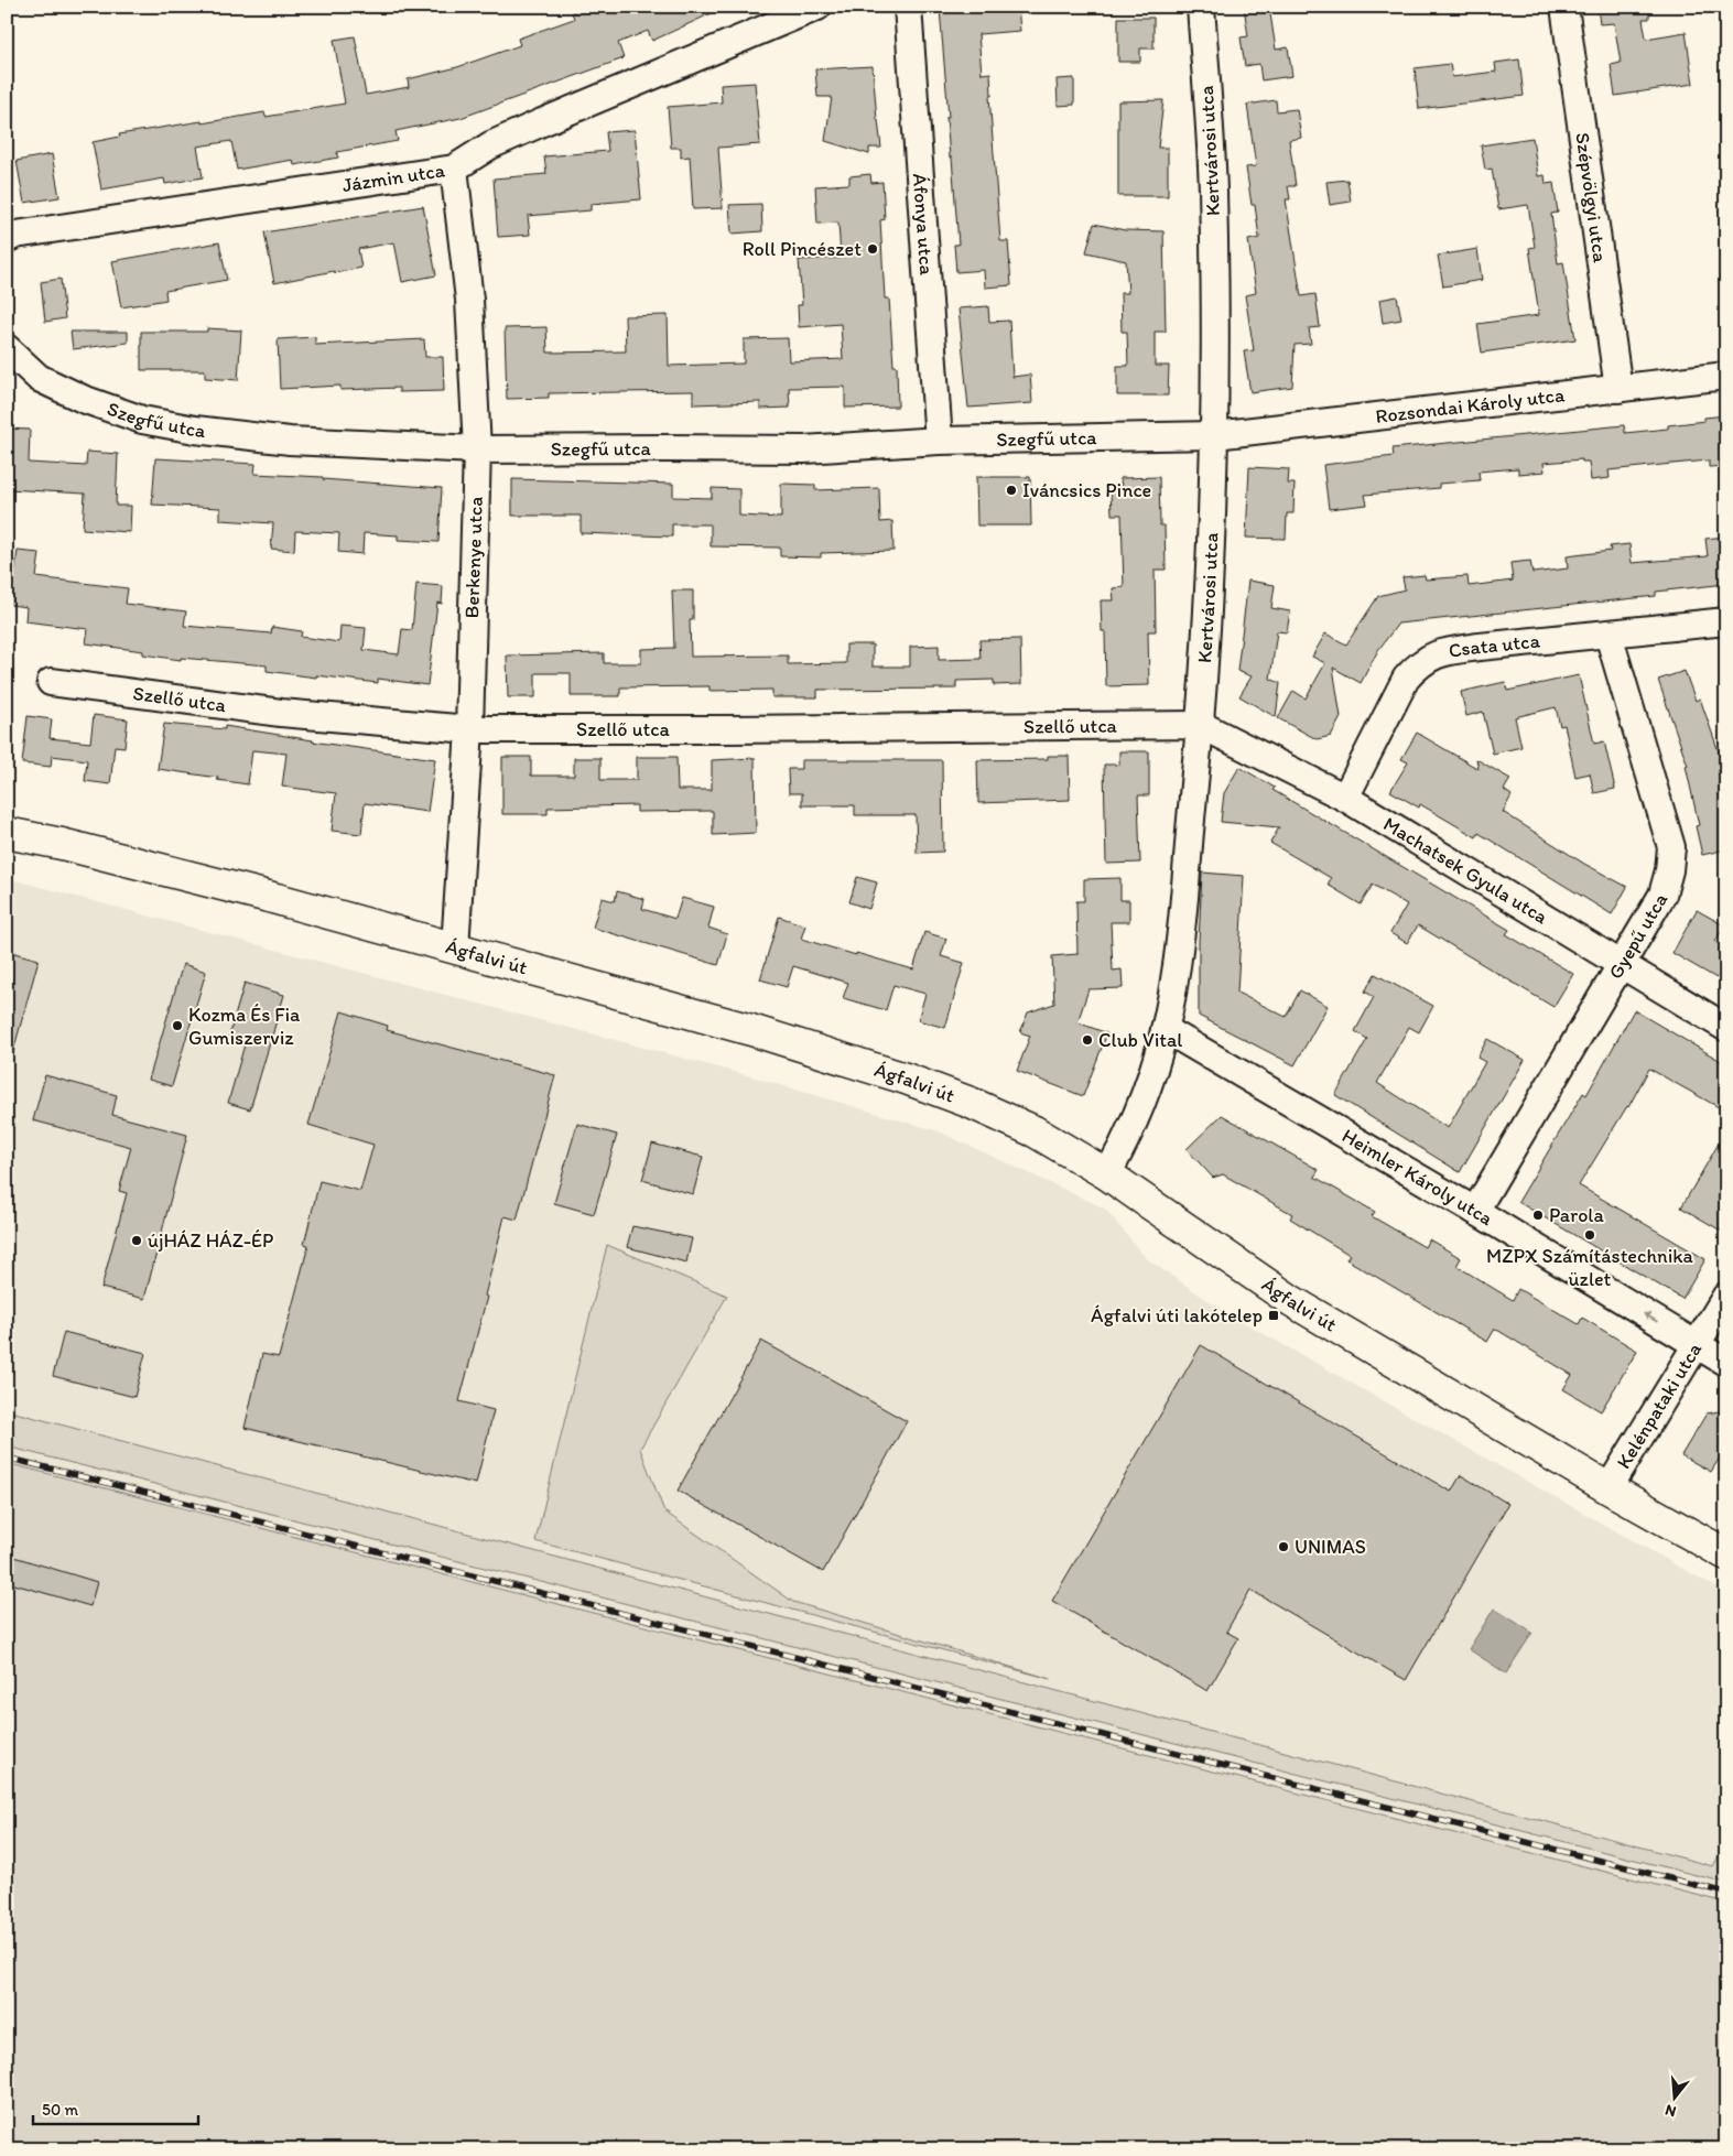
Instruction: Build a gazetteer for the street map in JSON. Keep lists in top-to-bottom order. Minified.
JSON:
{"streets":{"street":["Kertvárosi utca","Jázmin utca","Szépvölgyi utca","Áfonya utca","Rozsondai Károly utca","Szegfű utca","Berkenye utca","Csata utca","Szellő utca","Machatsek Gyula utca","Gyepű utca","Ágfalvi út","Heimler Károly utca","Kelénpataki utca"]},"crossings":[["Kertvárosi utca","Rozsondai Károly utca"],["Kertvárosi utca","Szegfű utca"],["Kertvárosi utca","Szellő utca"],["Kertvárosi utca","Machatsek Gyula utca"],["Kertvárosi utca","Ágfalvi út"],["Kertvárosi utca","Heimler Károly utca"],["Jázmin utca","Berkenye utca"],["Szépvölgyi utca","Rozsondai Károly utca"],["Áfonya utca","Szegfű utca"],["Rozsondai Károly utca","Szegfű utca"],["Szegfű utca","Berkenye utca"],["Berkenye utca","Szellő utca"],["Berkenye utca","Ágfalvi út"],["Csata utca","Machatsek Gyula utca"],["Csata utca","Gyepű utca"],["Szellő utca","Machatsek Gyula utca"],["Machatsek Gyula utca","Gyepű utca"],["Gyepű utca","Heimler Károly utca"],["Ágfalvi út","Kelénpataki utca"],["Heimler Károly utca","Kelénpataki utca"]],"one_way":["Heimler Károly utca"],"places":{"other":["Roll Pincészet","Iváncsics Pince","Kozma És Fia Gumiszerviz","Club Vital","Parola","MZPX Számítástechnika üzlet","újHÁZ HÁZ-ÉP","UNIMAS"],"transit":["Ágfalvi úti lakótelep"]},"scale_bar":"50 m","north":"bottom"}
